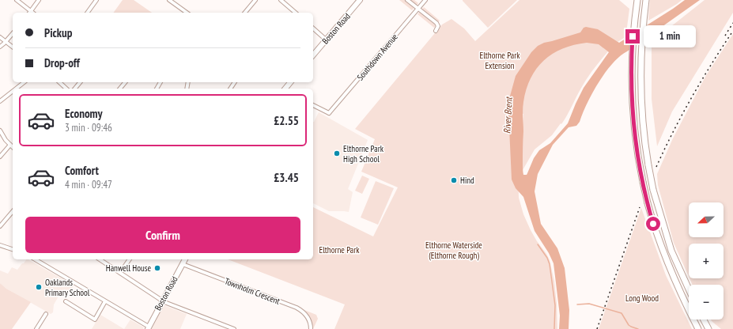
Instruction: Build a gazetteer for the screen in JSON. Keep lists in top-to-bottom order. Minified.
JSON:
{"streets":{"main road":["Boston Road"],"street":["Southdown Avenue","Townholm Crescent"]},"crossings":[["Boston Road","Townholm Crescent"]],"water":["River Brent"],"parks":["Elthorne Park Extension","Elthorne Waterside (Elthorne Rough)","Elthorne Park","Long Wood"],"places":["Elthorne Park High School","Hind","Hanwell House","Oaklands Primary School"],"north":"left","page":{"banner":["Pickup","Drop-off"],"bubble":"1 min","list":[{"name":"Economy","note":"3 min · 09:46","value":"£2.55"},{"name":"Comfort","note":"4 min · 09:47","value":"£3.45"}],"map_buttons":["+","−"],"buttons":"Confirm"}}
